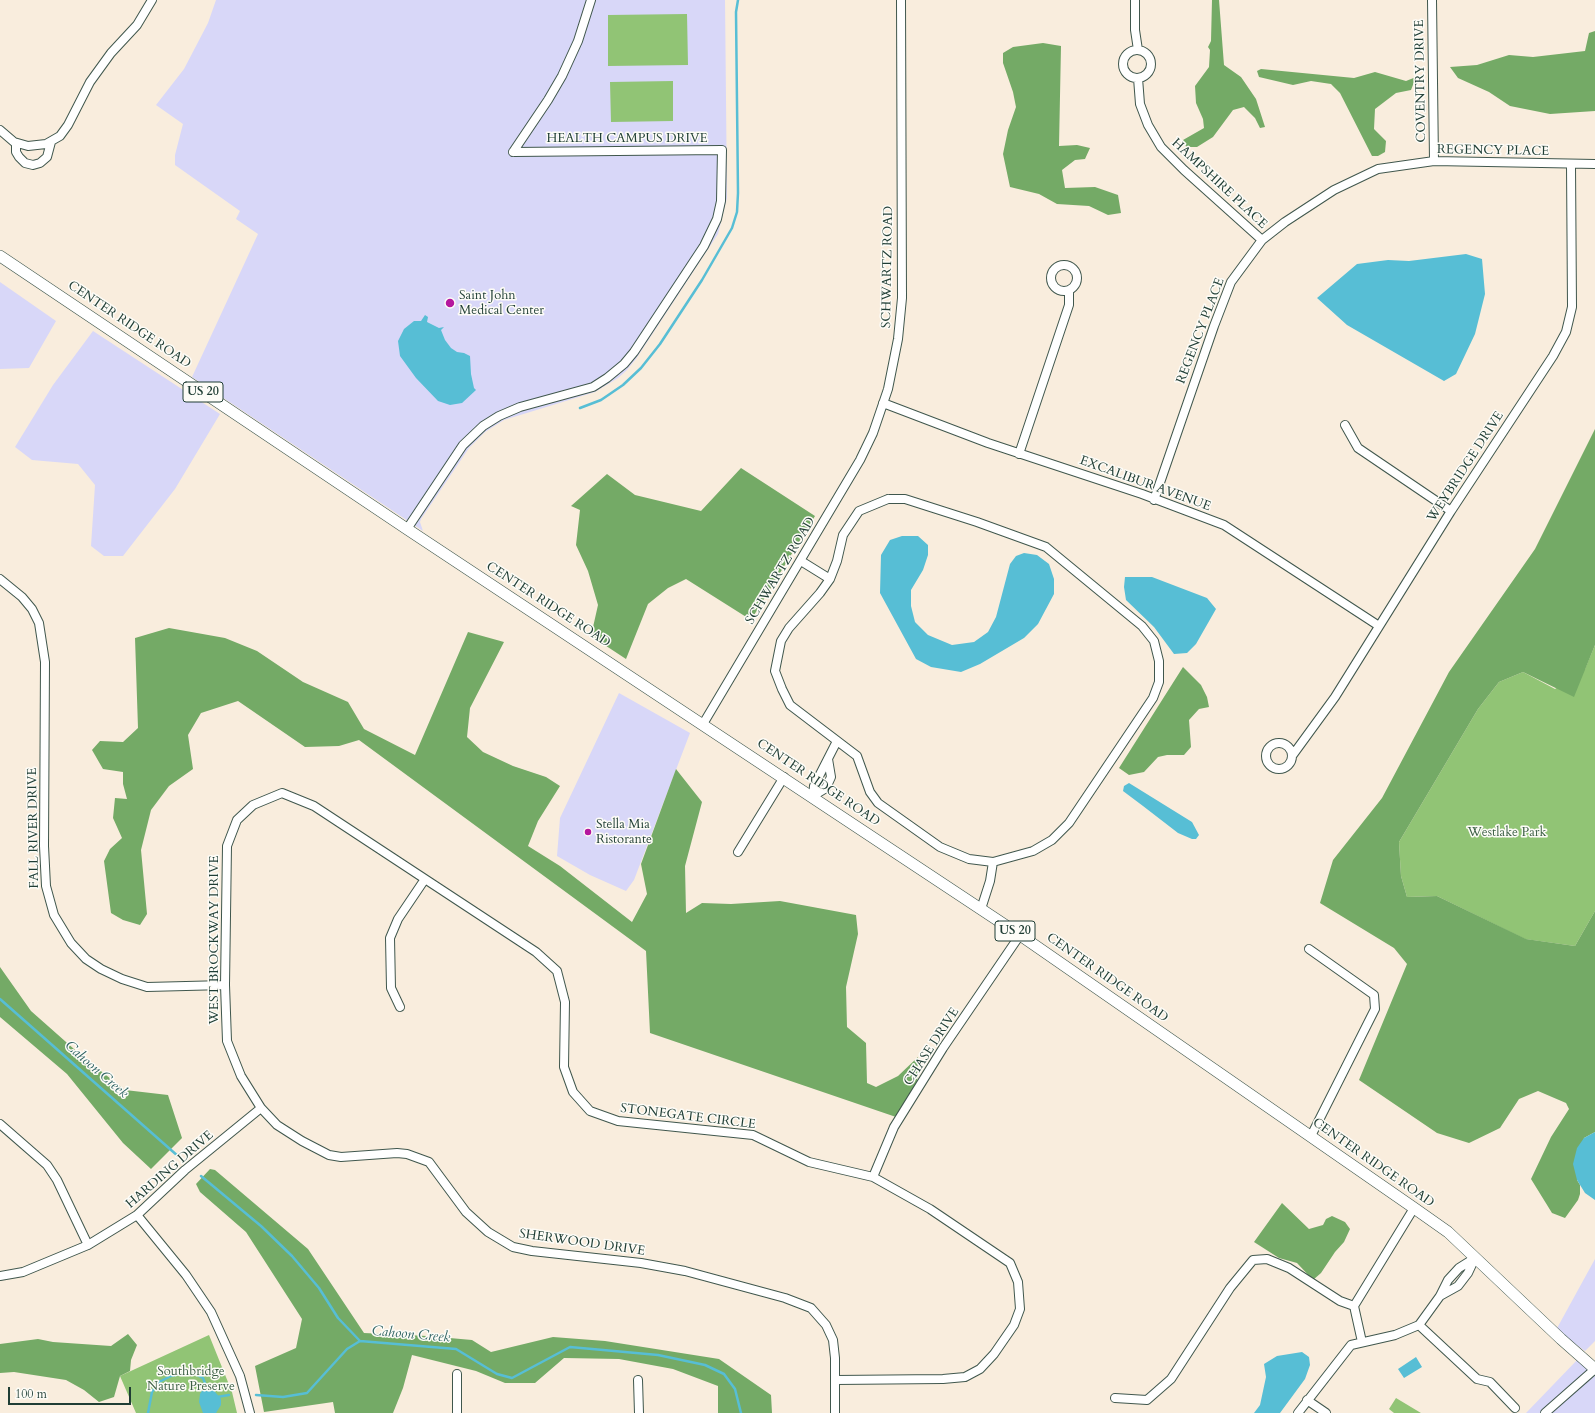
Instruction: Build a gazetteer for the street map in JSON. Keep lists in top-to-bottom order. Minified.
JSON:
{"streets":{"main road":["CENTER RIDGE ROAD","US 20"],"street":["COVENTRY DRIVE","HEALTH CAMPUS DRIVE","REGENCY PLACE","HAMPSHIRE PLACE","SCHWARTZ ROAD","WEYBRIDGE DRIVE","EXCALIBUR AVENUE","FALL RIVER DRIVE","WEST BROCKWAY DRIVE","CHASE DRIVE","STONEGATE CIRCLE","HARDING DRIVE","SHERWOOD DRIVE"]},"crossings":[["COVENTRY DRIVE","REGENCY PLACE"],["HEALTH CAMPUS DRIVE","CENTER RIDGE ROAD"],["REGENCY PLACE","HAMPSHIRE PLACE"],["REGENCY PLACE","WEYBRIDGE DRIVE"],["REGENCY PLACE","EXCALIBUR AVENUE"],["SCHWARTZ ROAD","CENTER RIDGE ROAD"],["SCHWARTZ ROAD","EXCALIBUR AVENUE"],["CENTER RIDGE ROAD","CHASE DRIVE"],["WEYBRIDGE DRIVE","EXCALIBUR AVENUE"],["FALL RIVER DRIVE","WEST BROCKWAY DRIVE"],["WEST BROCKWAY DRIVE","STONEGATE CIRCLE"],["WEST BROCKWAY DRIVE","HARDING DRIVE"],["WEST BROCKWAY DRIVE","SHERWOOD DRIVE"],["CHASE DRIVE","STONEGATE CIRCLE"],["STONEGATE CIRCLE","SHERWOOD DRIVE"]],"water":["Cahoon Creek"],"parks":["Westlake Park","Southbridge Nature Preserve"],"places":["Saint John Medical Center","Stella Mia Ristorante"],"scale_bar":"100 m"}
